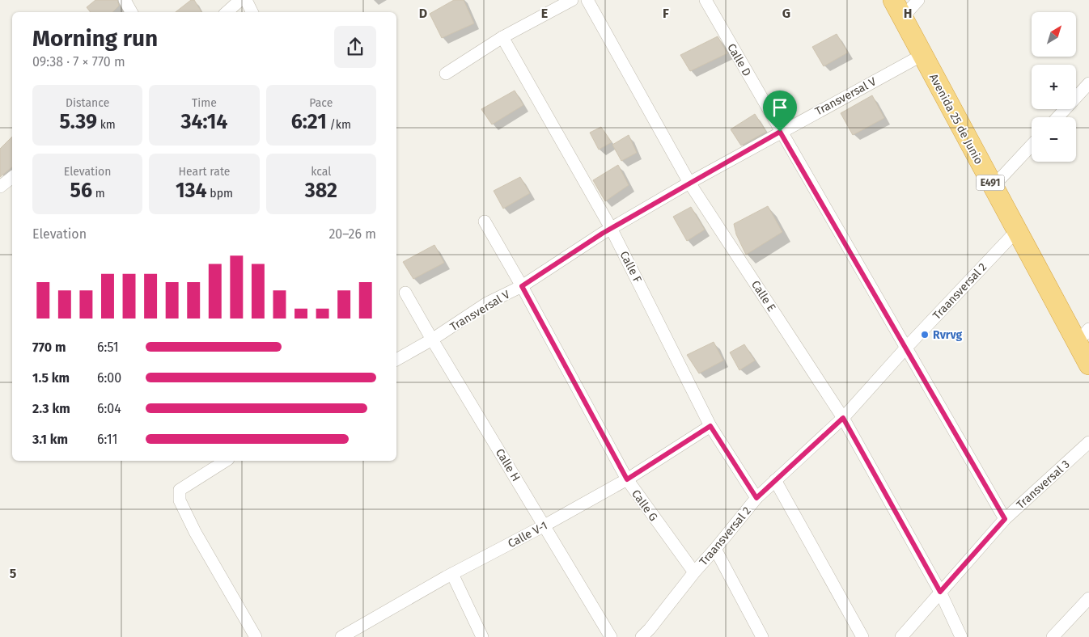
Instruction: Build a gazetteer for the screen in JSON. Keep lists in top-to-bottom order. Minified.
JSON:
{"streets":{"highway":["Avenida 25 de Junio","E491"],"street":["Calle D","Transversal V","Calle F","Traansversal 2","Calle E","Calle H","Transversal 3","Calle G","Calle V-1"]},"crossings":[["Calle D","Transversal V"],["Calle D","Traansversal 2"],["Calle D","Transversal 3"],["Transversal V","Avenida 25 de Junio"],["Transversal V","Calle F"],["Transversal V","Calle E"],["Transversal V","Calle H"],["Transversal V","Calle G"],["Avenida 25 de Junio","Traansversal 2"],["Calle F","Traansversal 2"],["Calle F","Calle V-1"],["Traansversal 2","Calle E"],["Traansversal 2","Calle G"],["Calle E","Transversal 3"],["Calle H","Calle V-1"],["Calle G","Calle V-1"]],"places":["Rvrvg"],"north":"top right","page":{"map_buttons":["+","−"],"heading":["Morning run","09:38 · 7 × 770 m"],"stats":[["Distance","5.39 km"],["Time","34:14"],["Pace","6:21 /km"],["Elevation","56 m"],["Heart rate","134 bpm"],["kcal","382"]],"chart":["Elevation","20–26 m"],"list":[{"name":"770 m","note":"6:51"},{"name":"1.5 km","note":"6:00"},{"name":"2.3 km","note":"6:04"},{"name":"3.1 km","note":"6:11"}]},"grid":{"columns":["D","E","F","G","H"],"rows":["5"]}}
